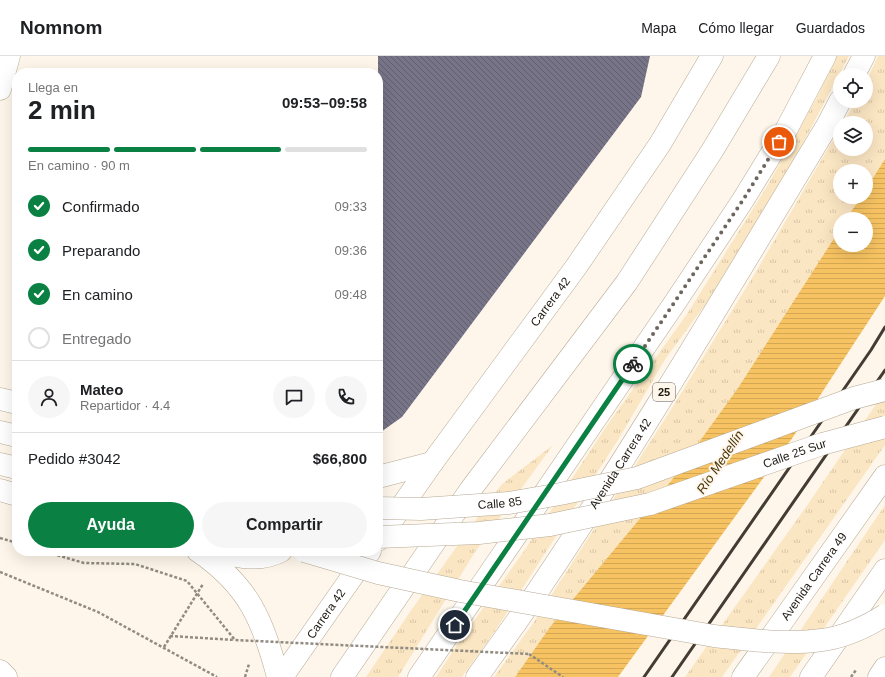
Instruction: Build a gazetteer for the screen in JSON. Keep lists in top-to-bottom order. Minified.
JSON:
{"streets":{"main road":["Carrera 42","25","Calle 25 Sur","Avenida Carrera 42","Calle 85","Avenida Carrera 49"]},"water":["Río Medellín"],"page":{"header":"Nomnom","nav":["Mapa","Cómo llegar","Guardados"],"map_buttons":["+","−"],"heading":["2 min","Llega en","09:53–09:58"],"panel":["Mateo","Repartidor · 4.4","Pedido #3042","$66,800"],"bar":"En camino · 90 m","list":[["Confirmado","09:33"],["Preparando","09:36"],["En camino","09:48"],"Entregado"],"buttons":["Ayuda","Compartir"]}}
